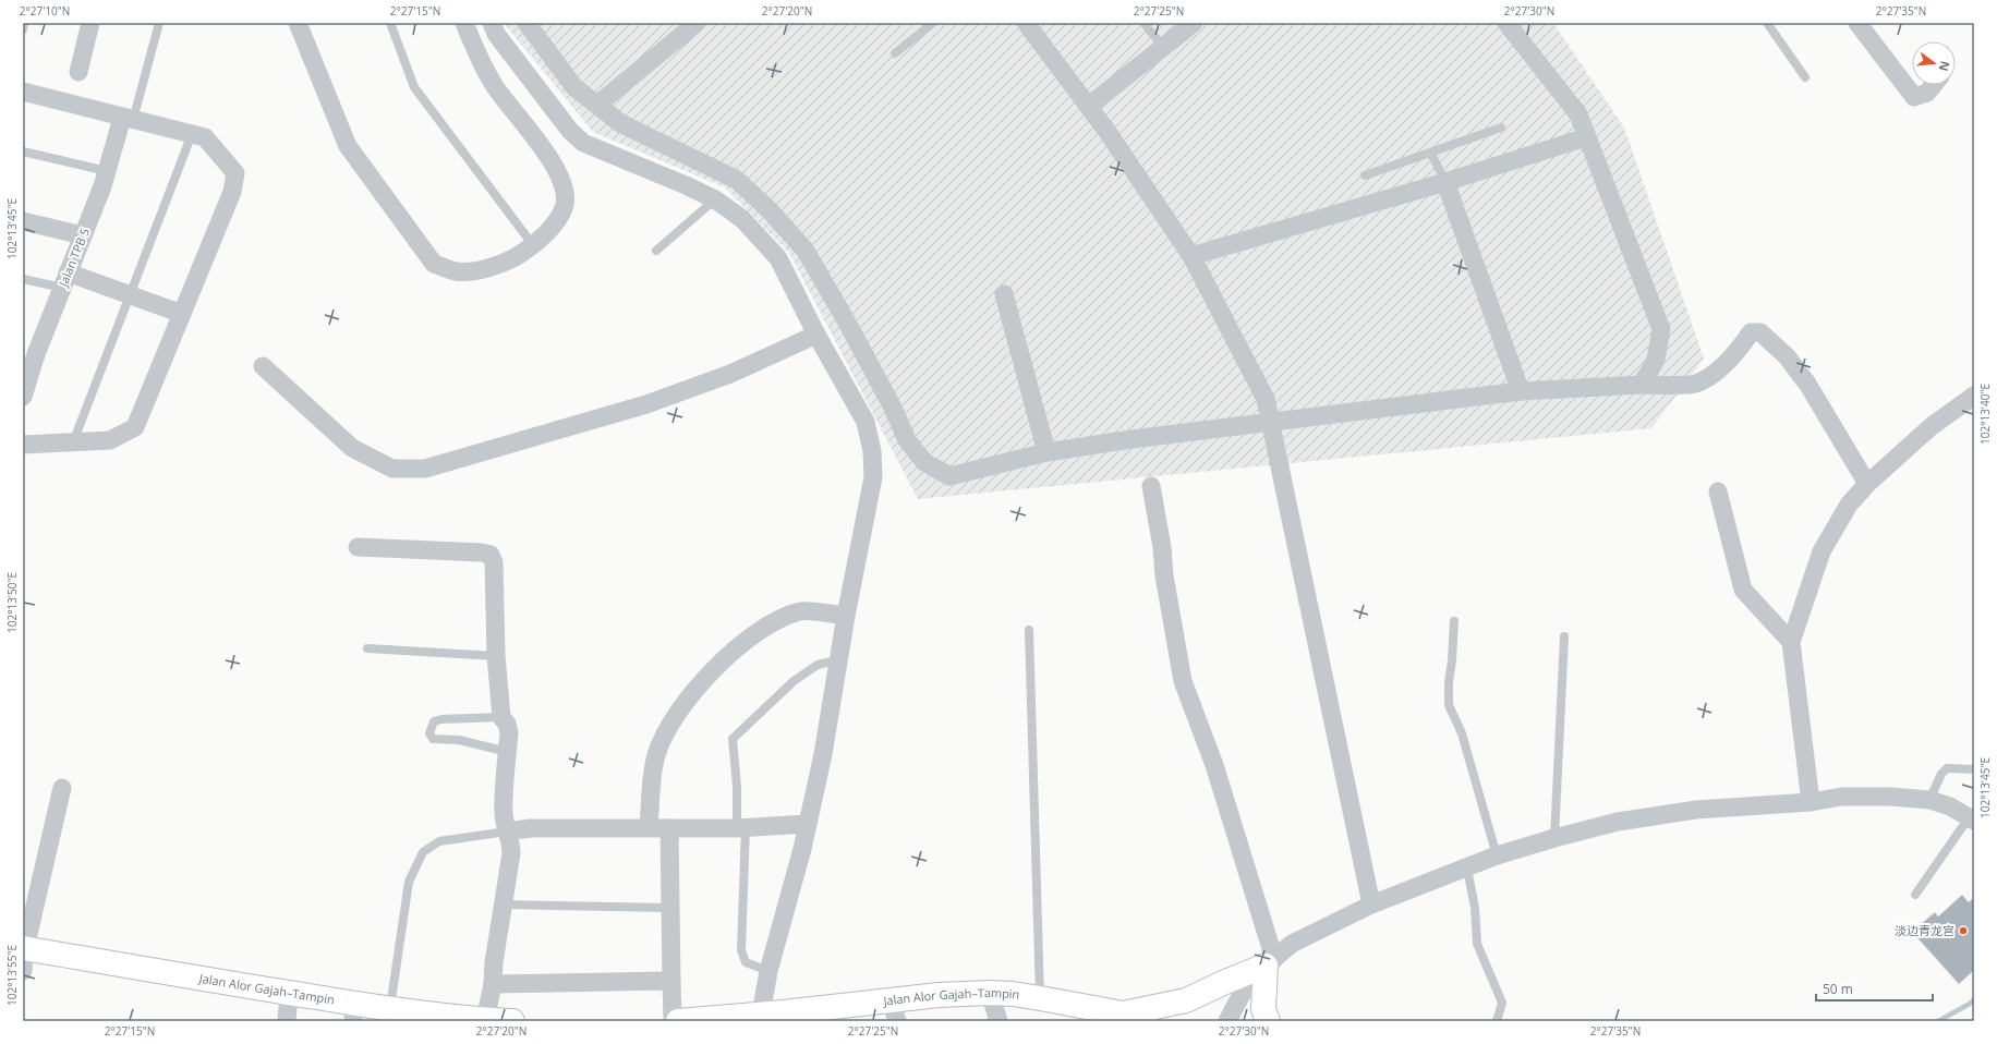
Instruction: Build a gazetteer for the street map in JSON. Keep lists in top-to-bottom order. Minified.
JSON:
{"streets":{"main road":["Jalan Alor Gajah–Tampin"],"street":["Jalan TPB 5"]},"places":["淡边青龙宫"],"scale_bar":"50 m","north":"right","coordinates":["2°27'10\"N","2°27'15\"N","2°27'20\"N","2°27'25\"N","2°27'30\"N","2°27'35\"N","102°13'45\"E","102°13'40\"E","102°13'50\"E","102°13'55\"E"]}
